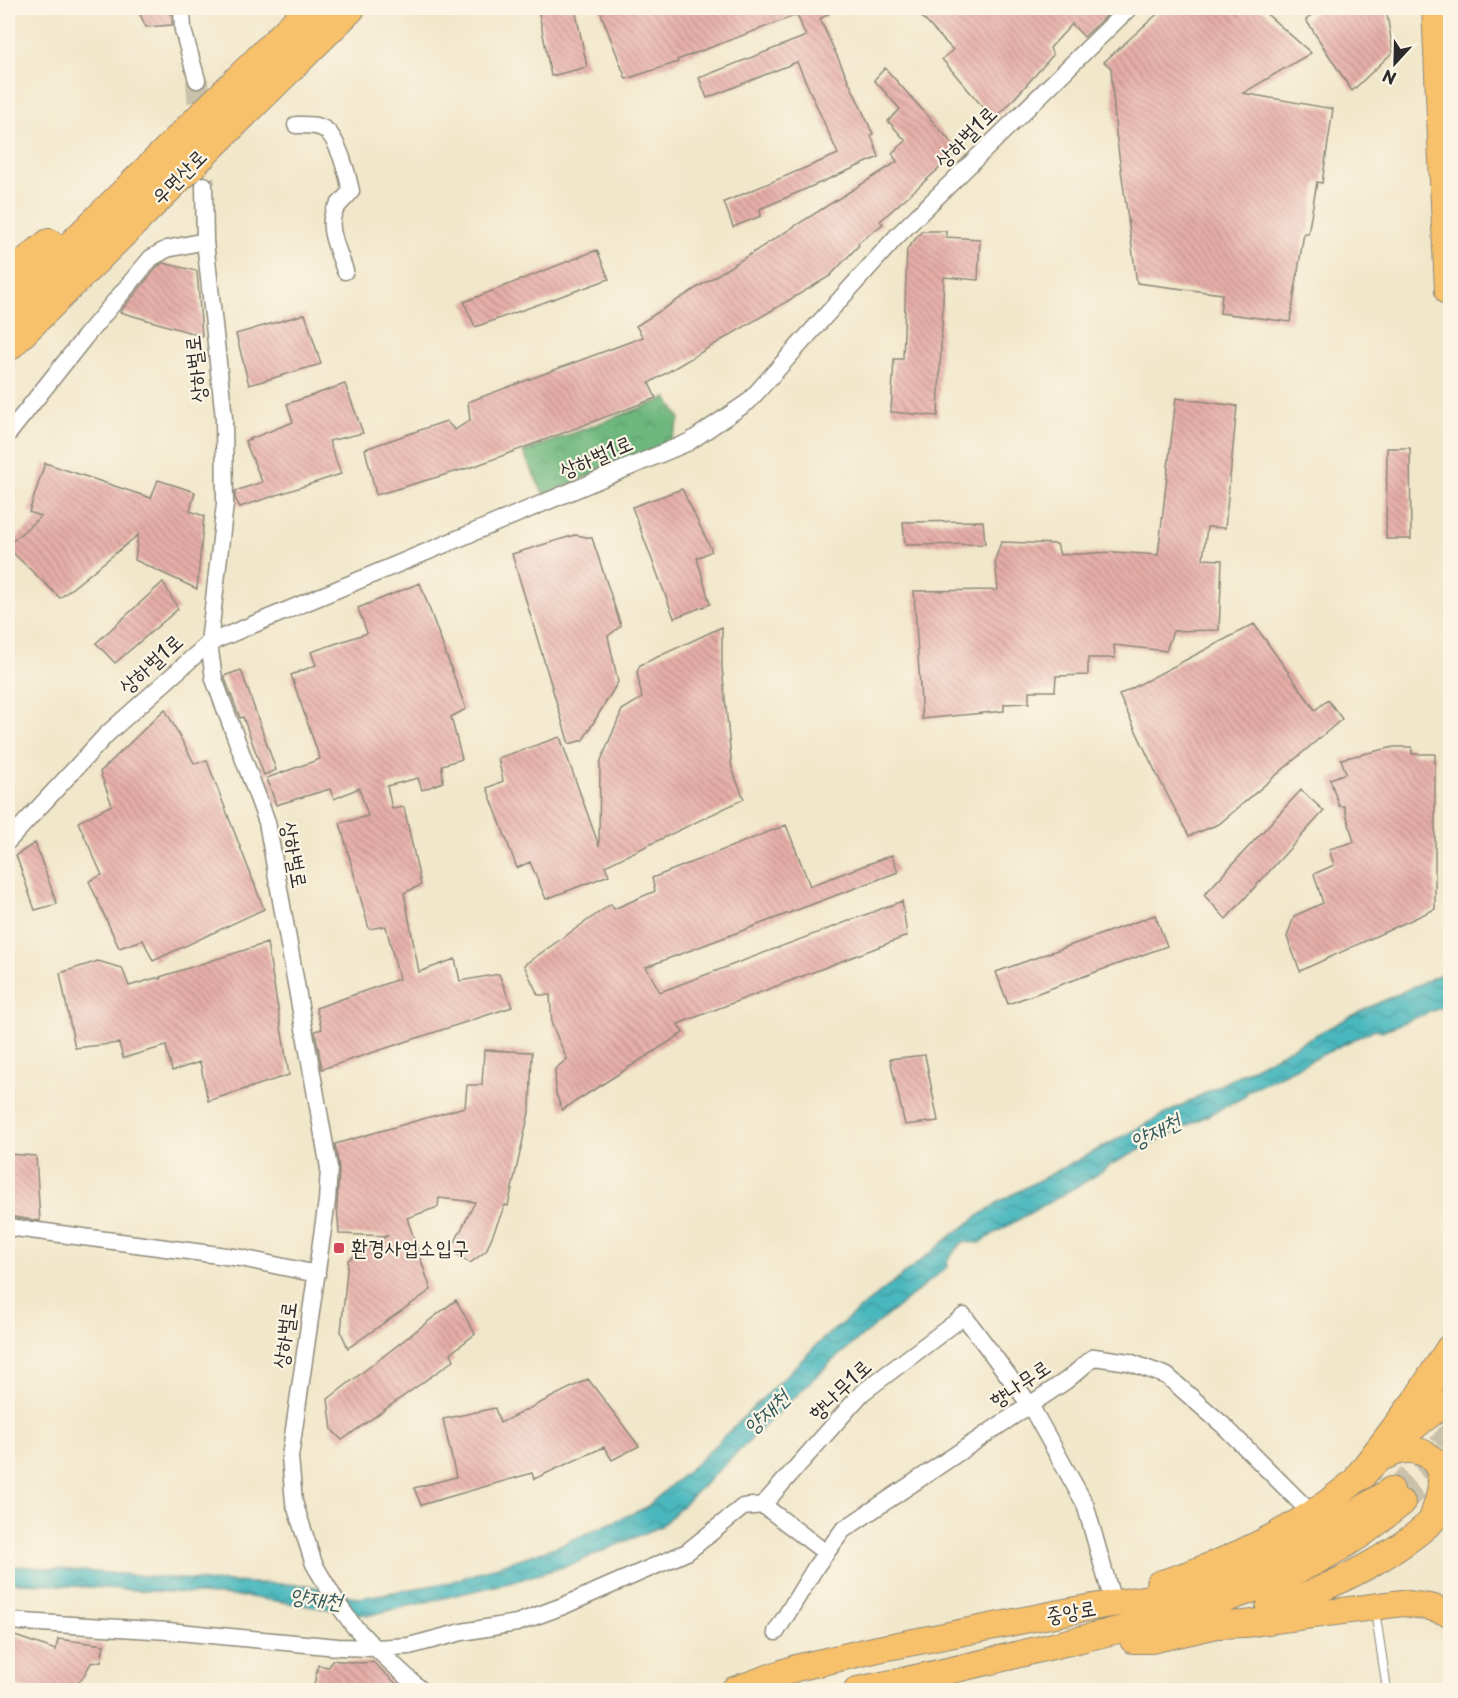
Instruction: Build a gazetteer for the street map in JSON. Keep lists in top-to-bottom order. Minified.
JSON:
{"streets":{"highway":["우면산로"],"main road":["중앙로"],"street":["상하벌1로","상하벌로","향나무로","향나무1로"]},"crossings":[["상하벌1로","상하벌로"],["향나무로","향나무1로"]],"water":["양재천"],"places":{"transit":["환경사업소입구"]},"north":"bottom"}
